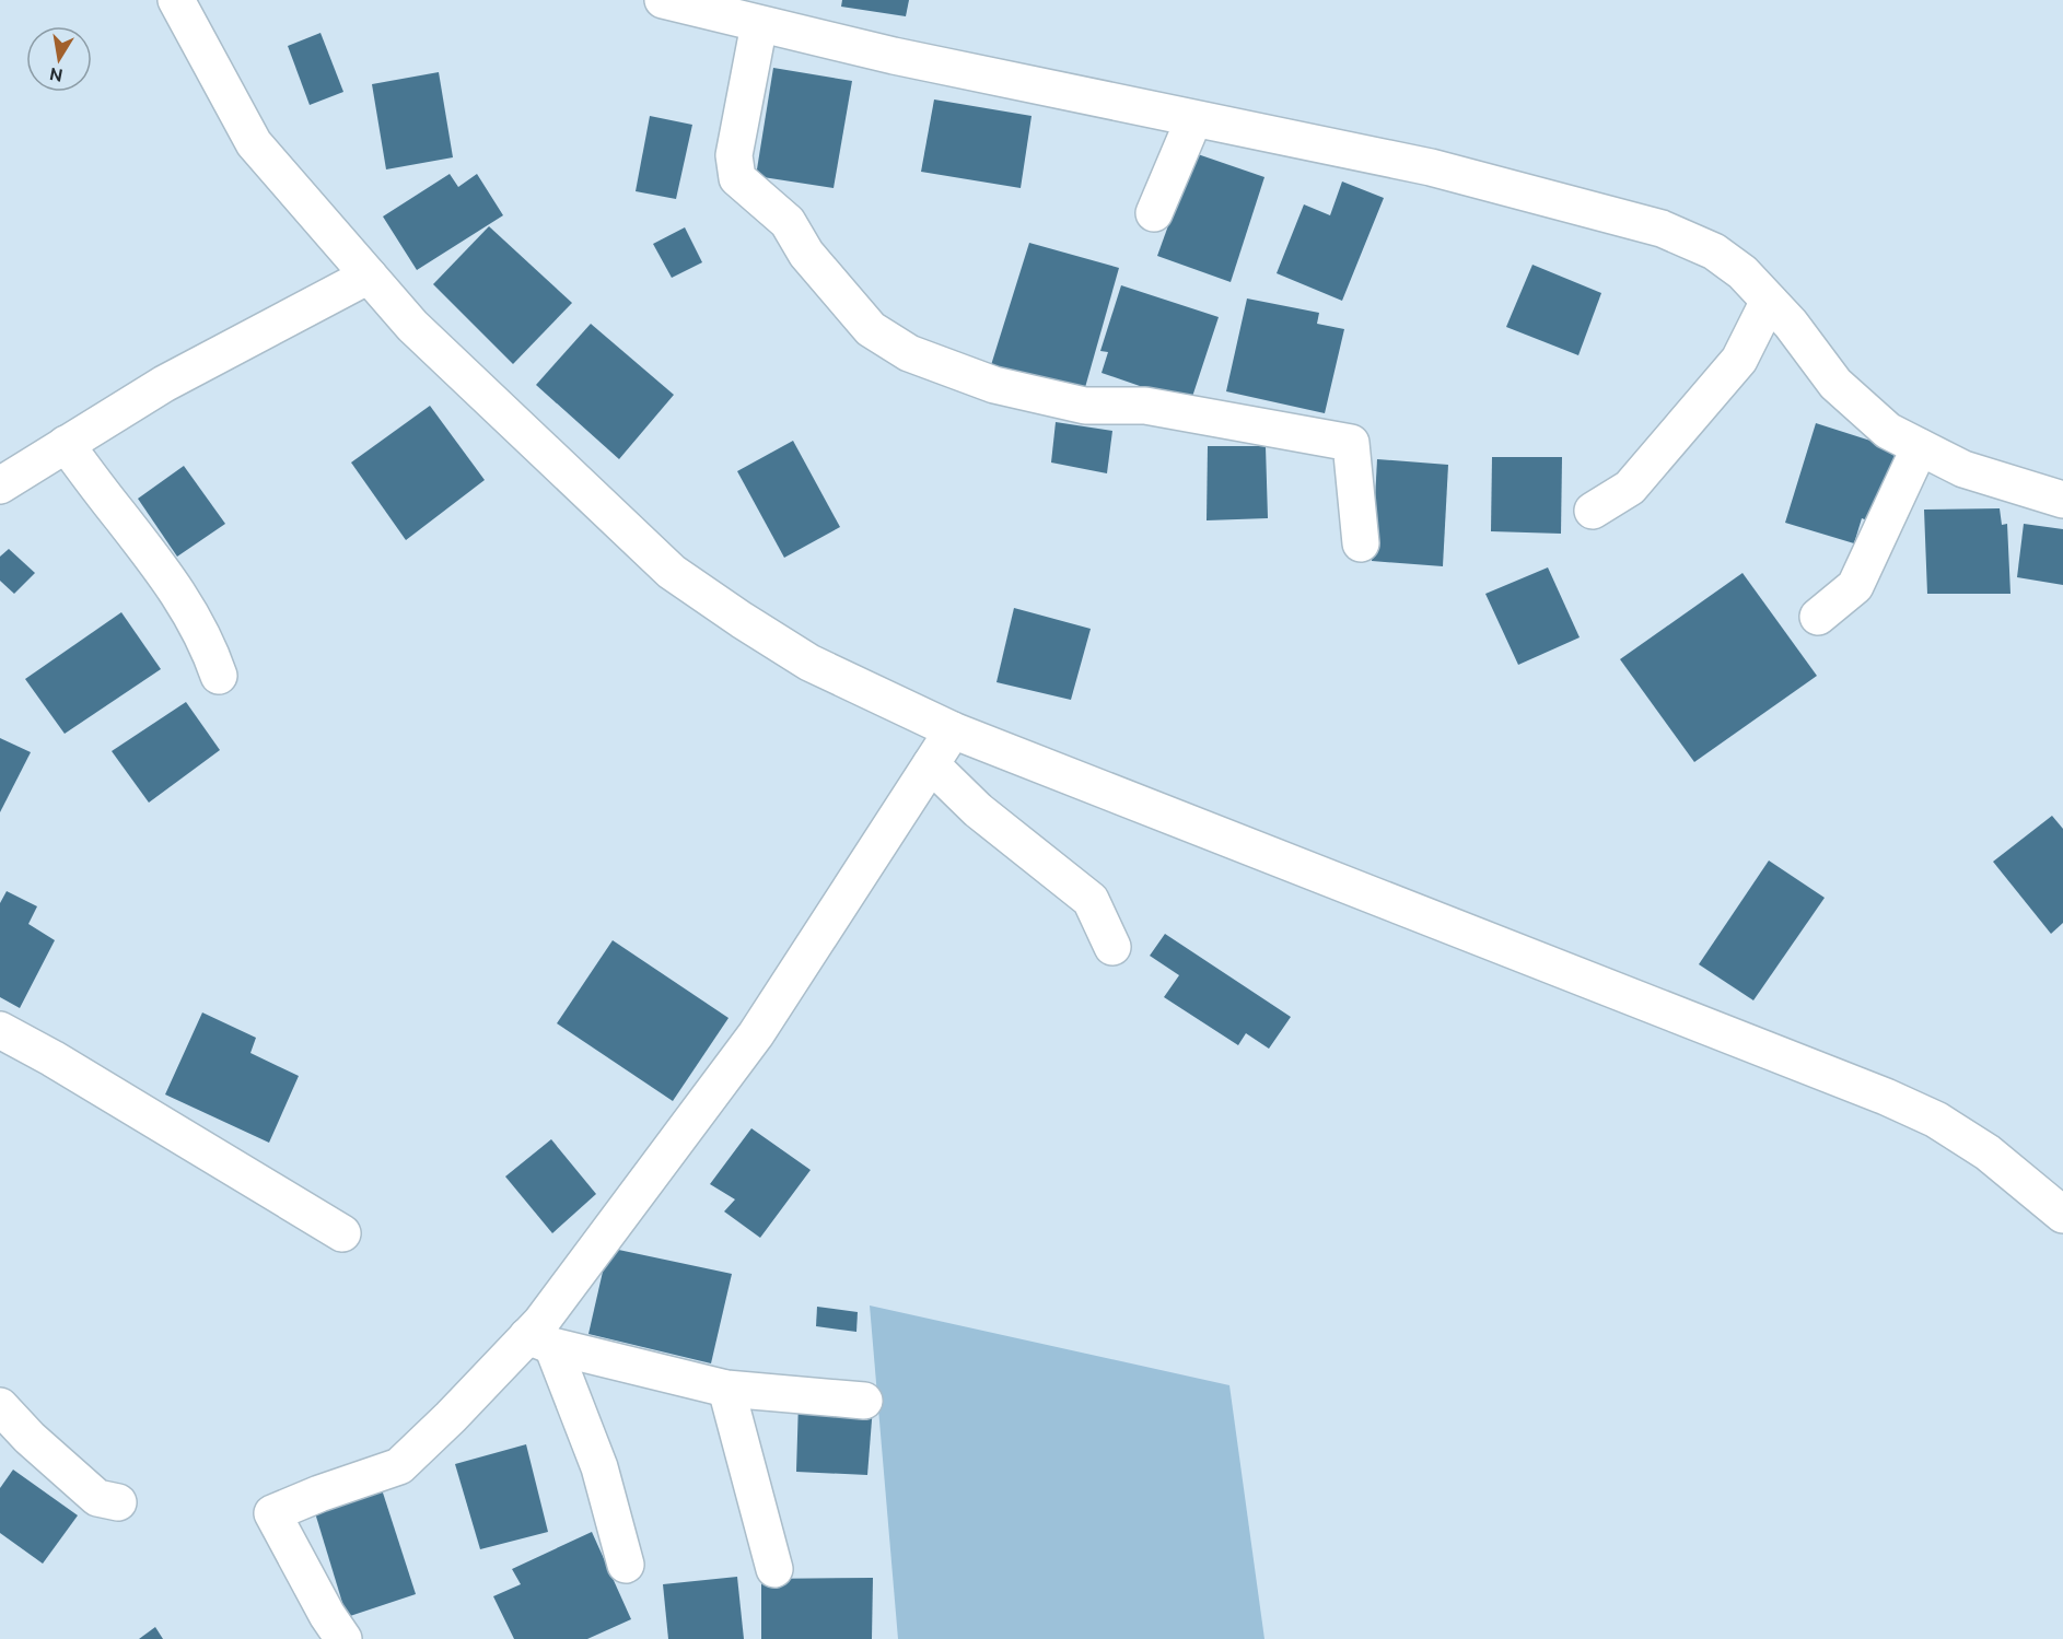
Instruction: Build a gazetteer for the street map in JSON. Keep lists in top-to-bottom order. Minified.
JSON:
{"north":"bottom"}
